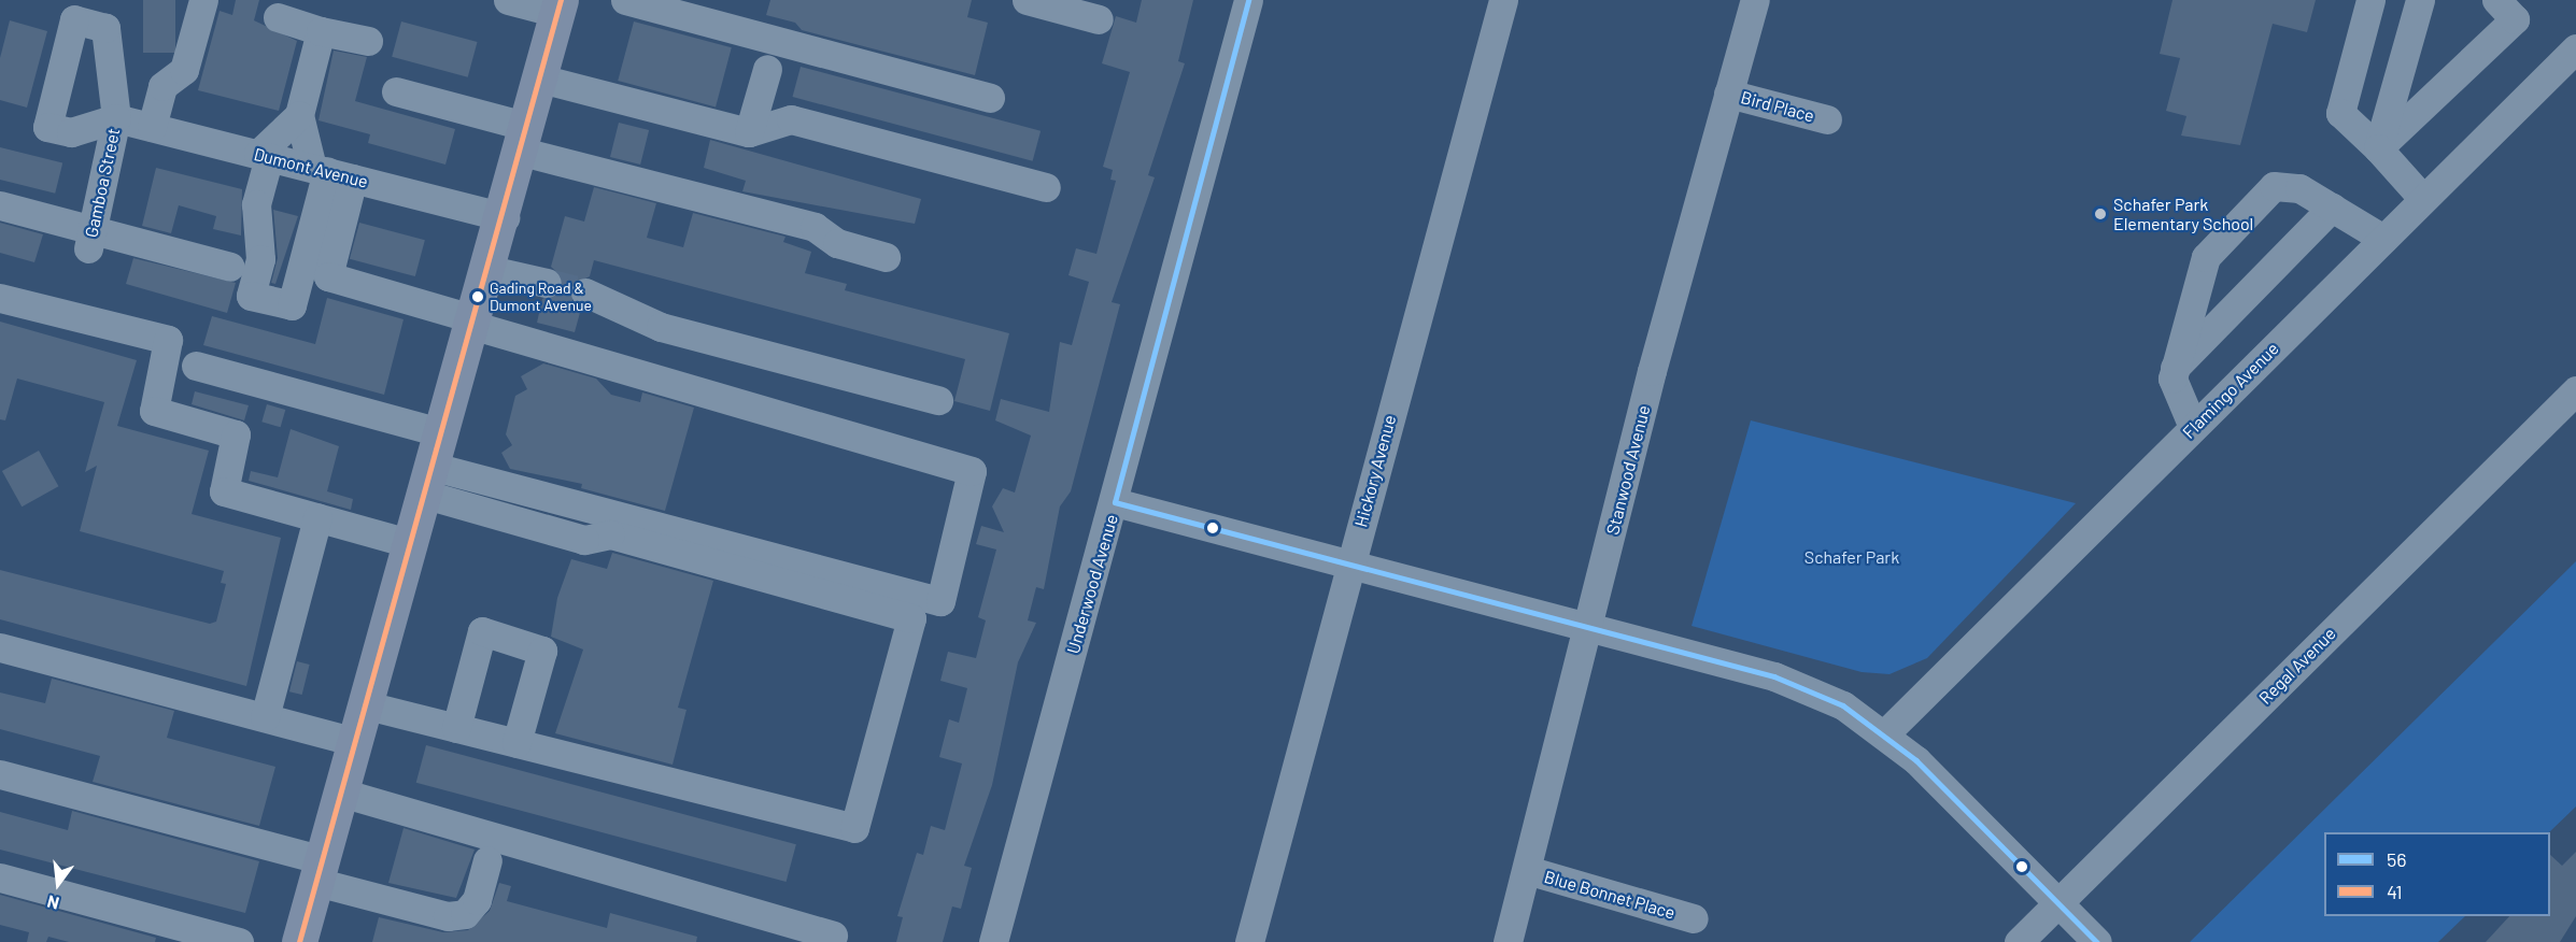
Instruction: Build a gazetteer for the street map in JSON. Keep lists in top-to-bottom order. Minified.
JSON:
{"streets":{"street":["Bird Place","Dumont Avenue","Gamboa Street","Flamingo Avenue","Stanwood Avenue","Hickory Avenue","Underwood Avenue","Regal Avenue","Blue Bonnet Place"]},"crossings":[["Bird Place","Stanwood Avenue"],["Dumont Avenue","Gamboa Street"],["Stanwood Avenue","Blue Bonnet Place"]],"parks":["Schafer Park"],"places":["Schafer Park Elementary School","Gading Road & Dumont Avenue"],"lines":["transit line 56","transit line 41"],"legend":["56","41"],"north":"bottom"}
